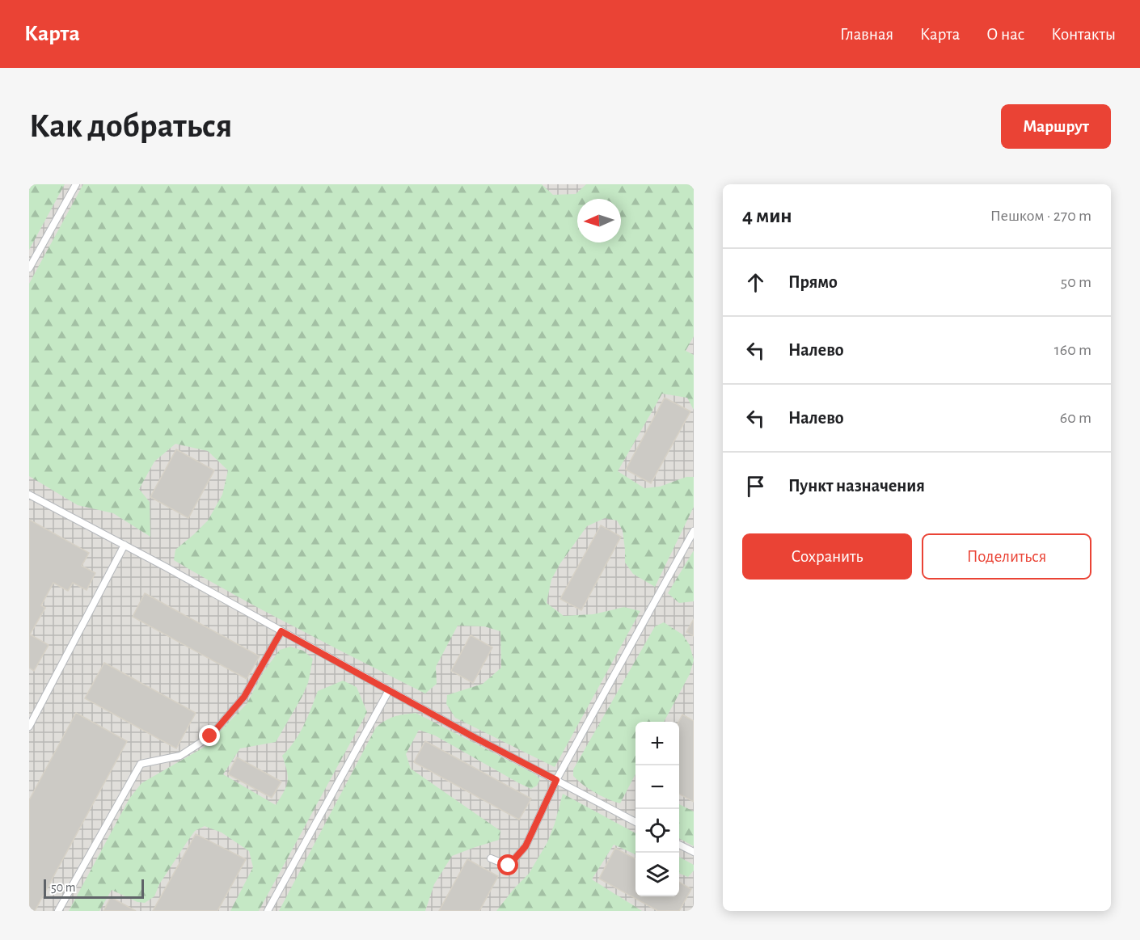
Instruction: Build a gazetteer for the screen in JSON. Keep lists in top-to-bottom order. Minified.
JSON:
{"scale_bar":"50 m","north":"left","page":{"header":"Карта","nav":["Главная","Карта","О нас","Контакты"],"buttons":["Маршрут",["Сохранить","Поделиться"]],"title":"Как добраться","heading":["4 мин","Пешком · 270 m"],"list":[["Прямо","50 m"],["Налево","160 m"],["Налево","60 m"],"Пункт назначения"],"map_buttons":["+","−"],"scale":"50 m"}}
